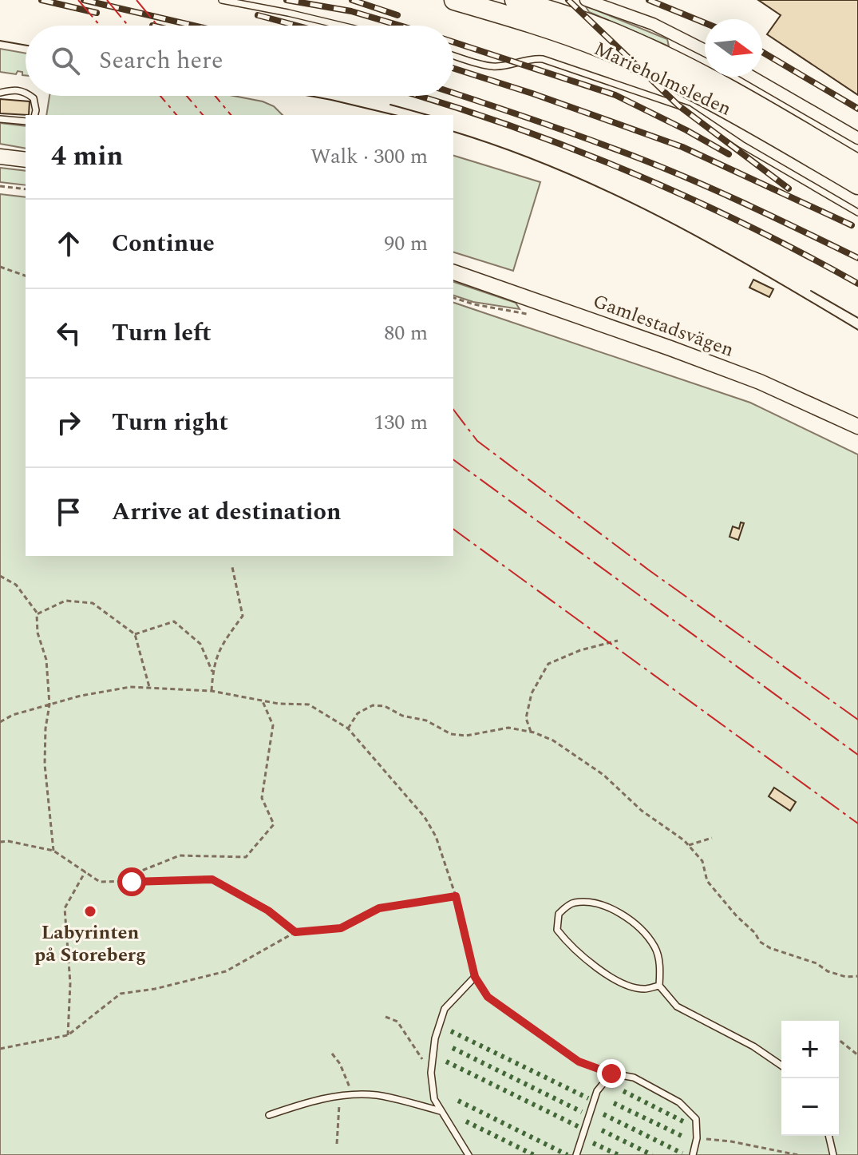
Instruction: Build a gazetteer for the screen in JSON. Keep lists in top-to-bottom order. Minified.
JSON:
{"streets":{"highway":["Marieholmsleden"],"street":["Gamlestadsvägen"]},"places":["Labyrinten på Storeberg"],"north":"right","page":{"search":"Search here","heading":["4 min","Walk · 300 m"],"list":[["Continue","90 m"],["Turn left","80 m"],["Turn right","130 m"],"Arrive at destination"],"map_buttons":["+","−"]}}
